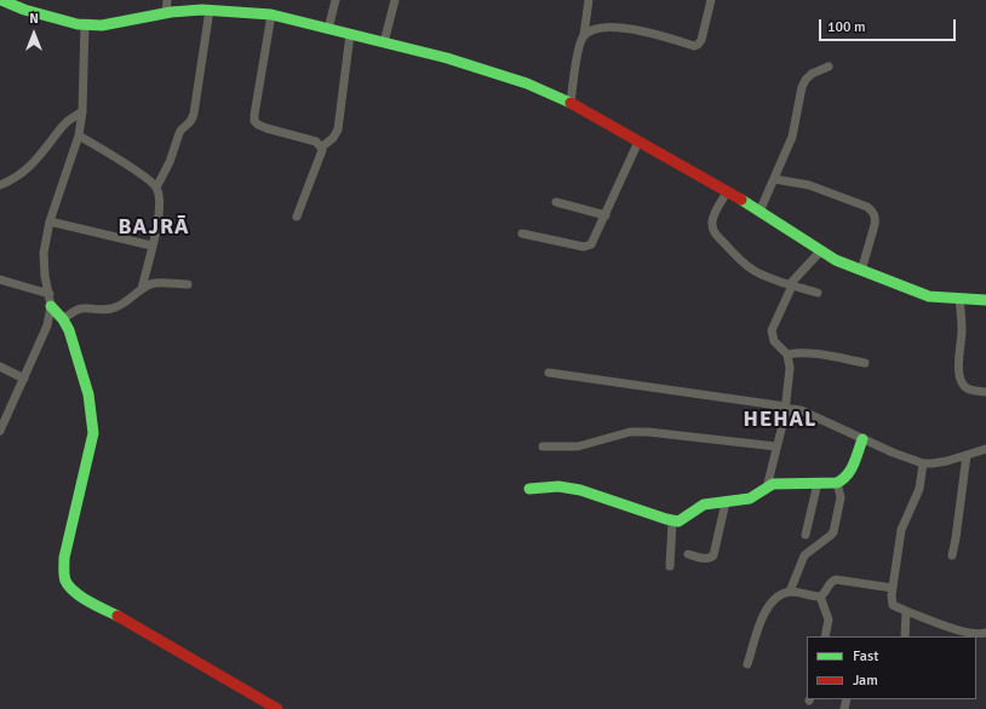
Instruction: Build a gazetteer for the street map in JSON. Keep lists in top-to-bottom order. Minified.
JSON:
{"districts":["BAJRĀ","HEHAL"],"legend":["Fast","Jam"],"scale_bar":"100 m","north":"top"}
